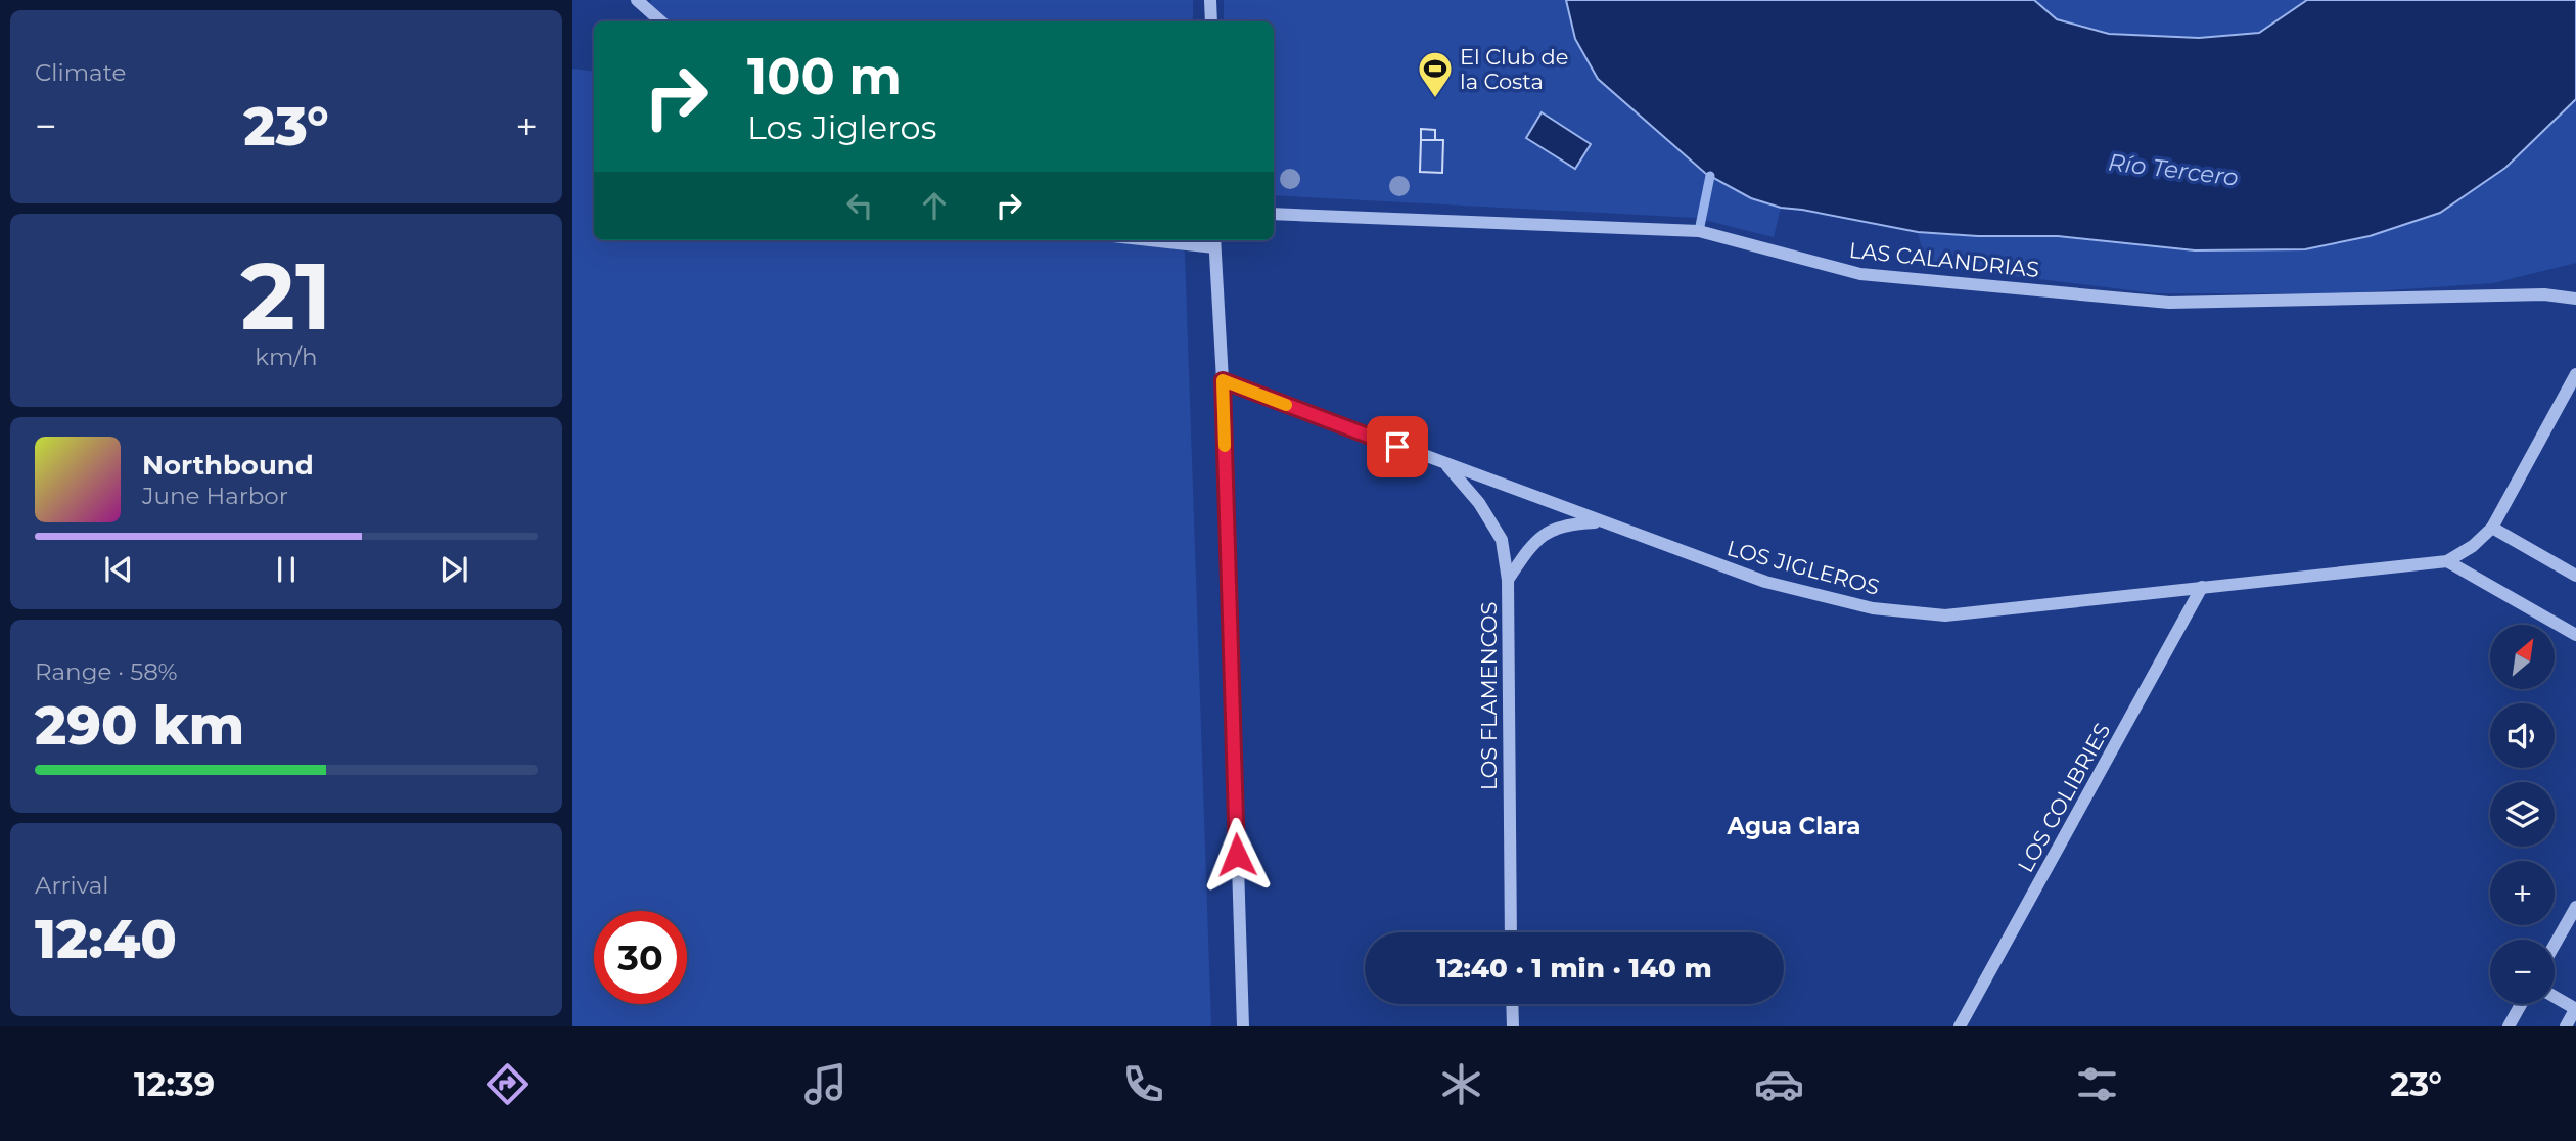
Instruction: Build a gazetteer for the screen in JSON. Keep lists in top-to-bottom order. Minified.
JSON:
{"streets":{"street":["LAS CALANDRIAS","LOS JIGLEROS","LOS FLAMENCOS","LOS COLIBRIES"]},"crossings":[["LOS JIGLEROS","LOS FLAMENCOS"],["LOS JIGLEROS","LOS COLIBRIES"]],"districts":["Agua Clara"],"water":["Río Tercero"],"places":{"sports":["El Club de la Costa"]},"north":"top right","page":{"tile":["Climate",["21","km/h"],["Range · 58%","290 km"],["Arrival","12:40"]],"turn":["100 m","Los Jigleros"],"heat":["−","23°","+"],"song":["Northbound","June Harbor"],"map_buttons":["+","−"],"limit":"30","trip":"12:40 · 1 min · 140 m","tabs":["12:39","23°"]}}
